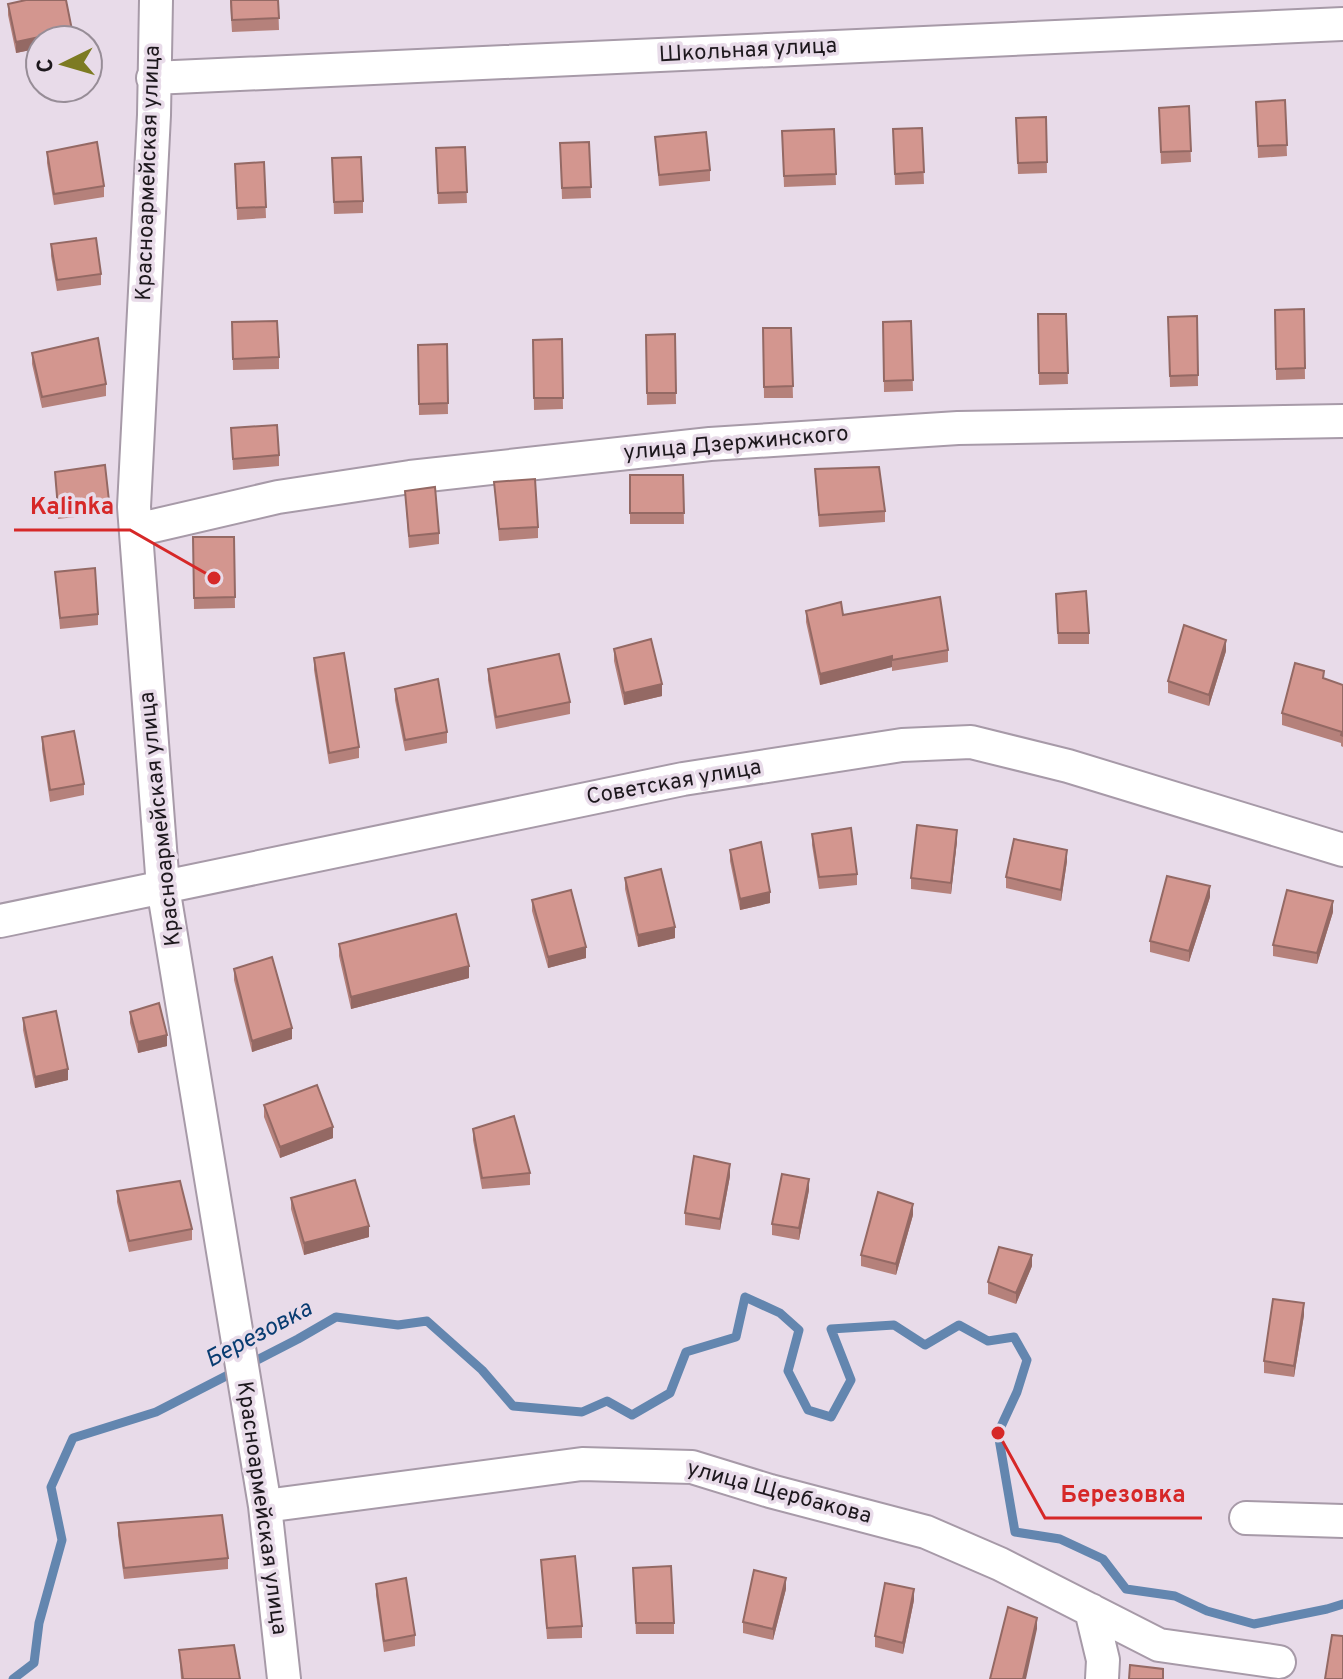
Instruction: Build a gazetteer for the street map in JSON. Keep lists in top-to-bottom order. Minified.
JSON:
{"streets":{"street":["Школьная улица","Красноармейская улица","улица Дзержинского","Советская улица","улица Щербакова"]},"crossings":[["Школьная улица","Красноармейская улица"],["Красноармейская улица","улица Дзержинского"],["Красноармейская улица","Советская улица"],["Красноармейская улица","улица Щербакова"]],"water":["Березовка"],"places":["Kalinka","Березовка"],"north":"left"}
